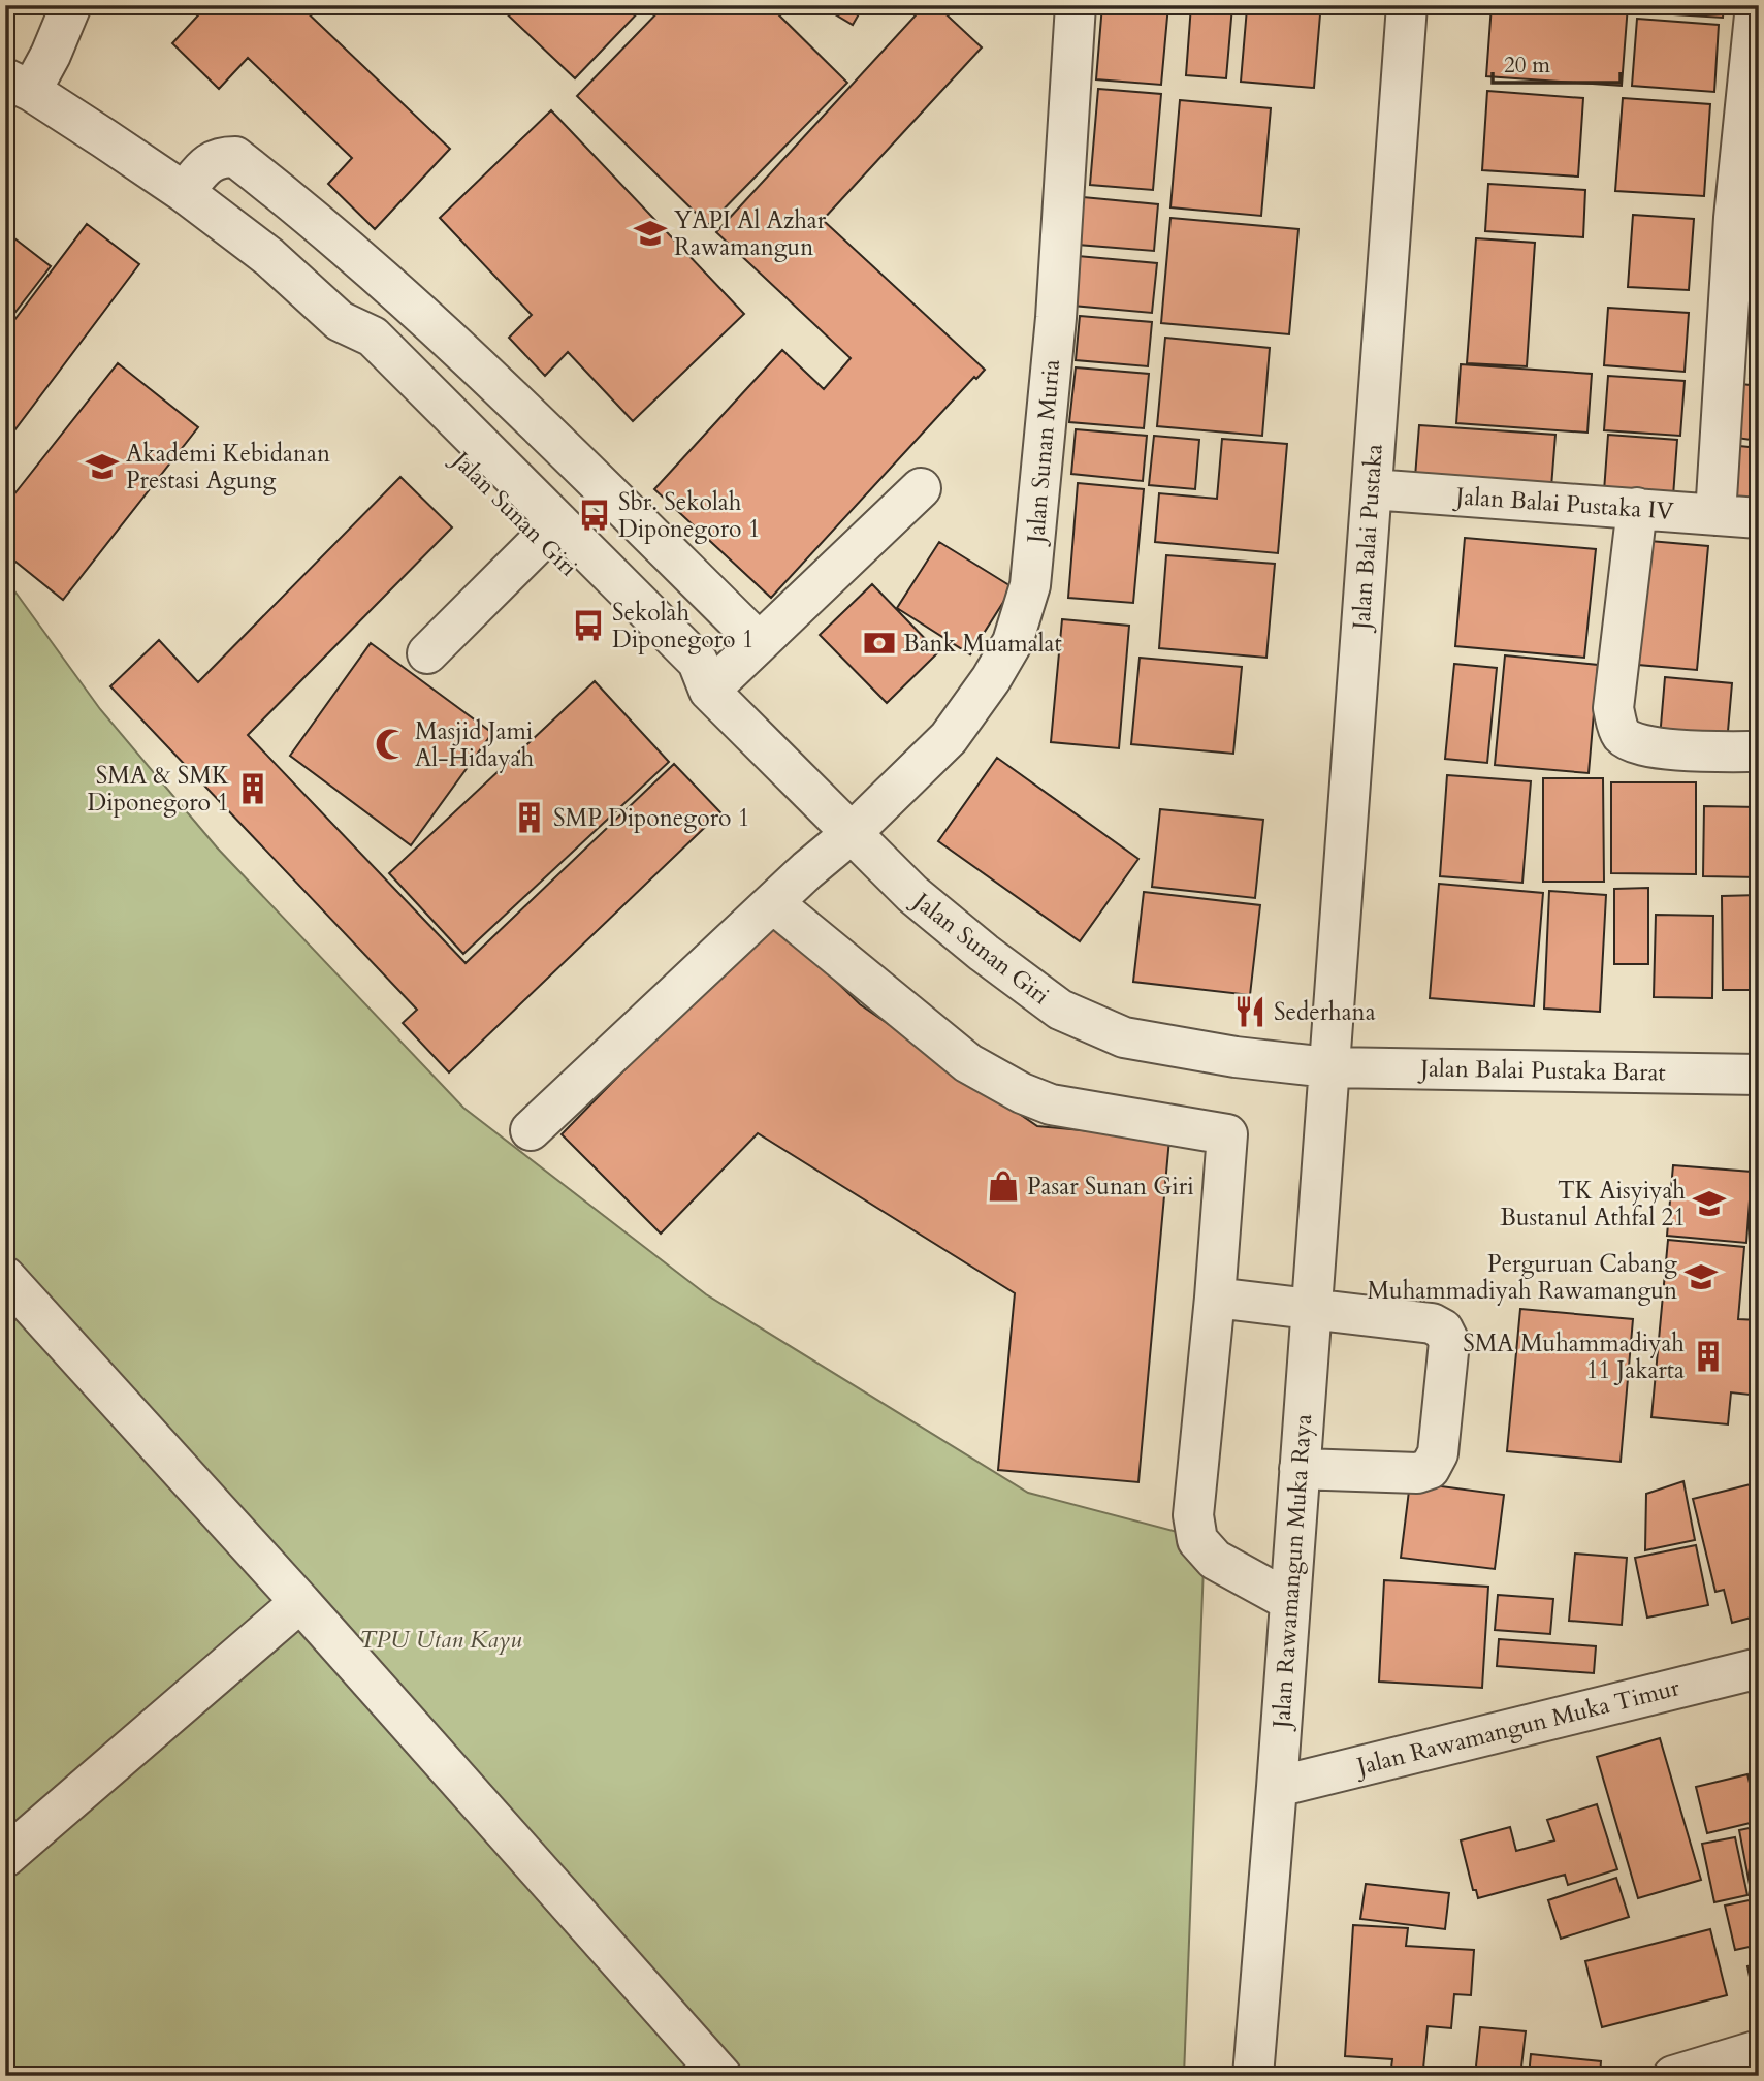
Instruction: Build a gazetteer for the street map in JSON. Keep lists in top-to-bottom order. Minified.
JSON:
{"streets":{"street":["Jalan Sunan Muria","Jalan Balai Pustaka IV","Jalan Sunan Giri","Jalan Balai Pustaka","Jalan Balai Pustaka Barat","Jalan Rawamangun Muka Raya","Jalan Rawamangun Muka Timur"]},"crossings":[["Jalan Sunan Muria","Jalan Sunan Giri"],["Jalan Balai Pustaka IV","Jalan Balai Pustaka"],["Jalan Sunan Giri","Jalan Balai Pustaka"],["Jalan Sunan Giri","Jalan Balai Pustaka Barat"],["Jalan Sunan Giri","Jalan Rawamangun Muka Raya"],["Jalan Balai Pustaka","Jalan Balai Pustaka Barat"],["Jalan Balai Pustaka","Jalan Rawamangun Muka Raya"],["Jalan Balai Pustaka Barat","Jalan Rawamangun Muka Raya"],["Jalan Rawamangun Muka Raya","Jalan Rawamangun Muka Timur"]],"parks":["TPU Utan Kayu"],"places":{"school or university":["YAPI Al Azhar Rawamangun","Akademi Kebidanan Prestasi Agung","TK Aisyiyah Bustanul Athfal 21","Perguruan Cabang Muhammadiyah Rawamangun"],"bus stop":["Sbr. Sekolah Diponegoro 1","Sekolah Diponegoro 1"],"bank":["Bank Muamalat"],"mosque":["Masjid Jami Al-Hidayah"],"building":["SMA & SMK Diponegoro 1","SMP Diponegoro 1","SMA Muhammadiyah 11 Jakarta"],"restaurant":["Sederhana"],"shop":["Pasar Sunan Giri"]},"scale_bar":"20 m"}
